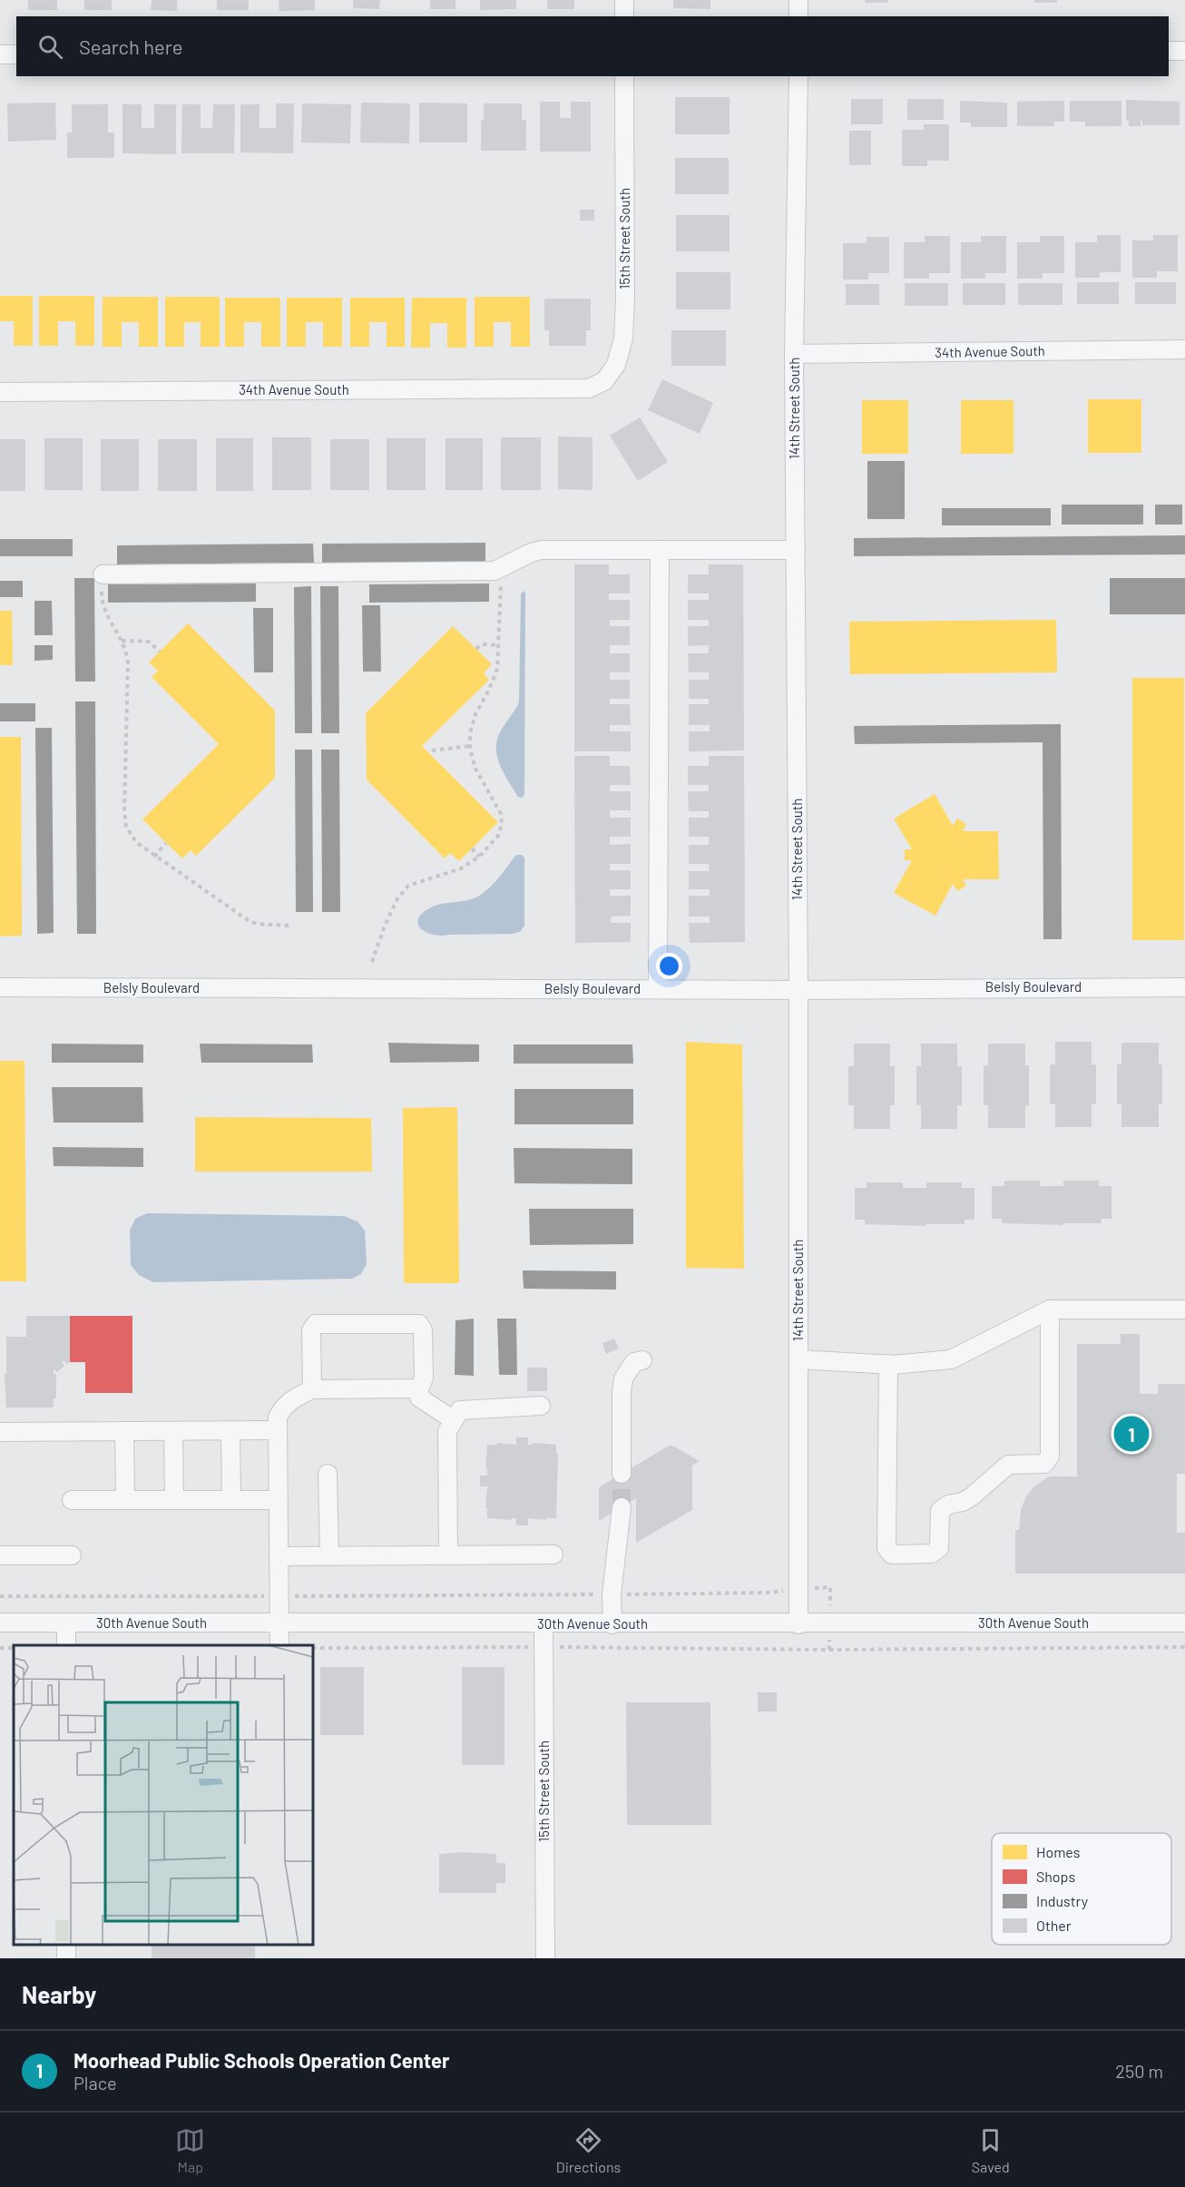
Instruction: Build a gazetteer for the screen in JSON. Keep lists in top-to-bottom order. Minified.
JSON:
{"streets":{"street":["15th Street South","34th Avenue South","14th Street South","Belsly Boulevard","30th Avenue South"]},"crossings":[["15th Street South","34th Avenue South"],["15th Street South","30th Avenue South"],["34th Avenue South","14th Street South"],["14th Street South","Belsly Boulevard"],["14th Street South","30th Avenue South"]],"legend":["Homes","Shops","Industry","Other"],"page":{"search":"Search here","pins":"1","heading":"Nearby","list":[{"mark":"1","name":"Moorhead Public Schools Operation Center","note":"Place","value":"250 m"}],"nav":["Map","Directions","Saved"]}}
